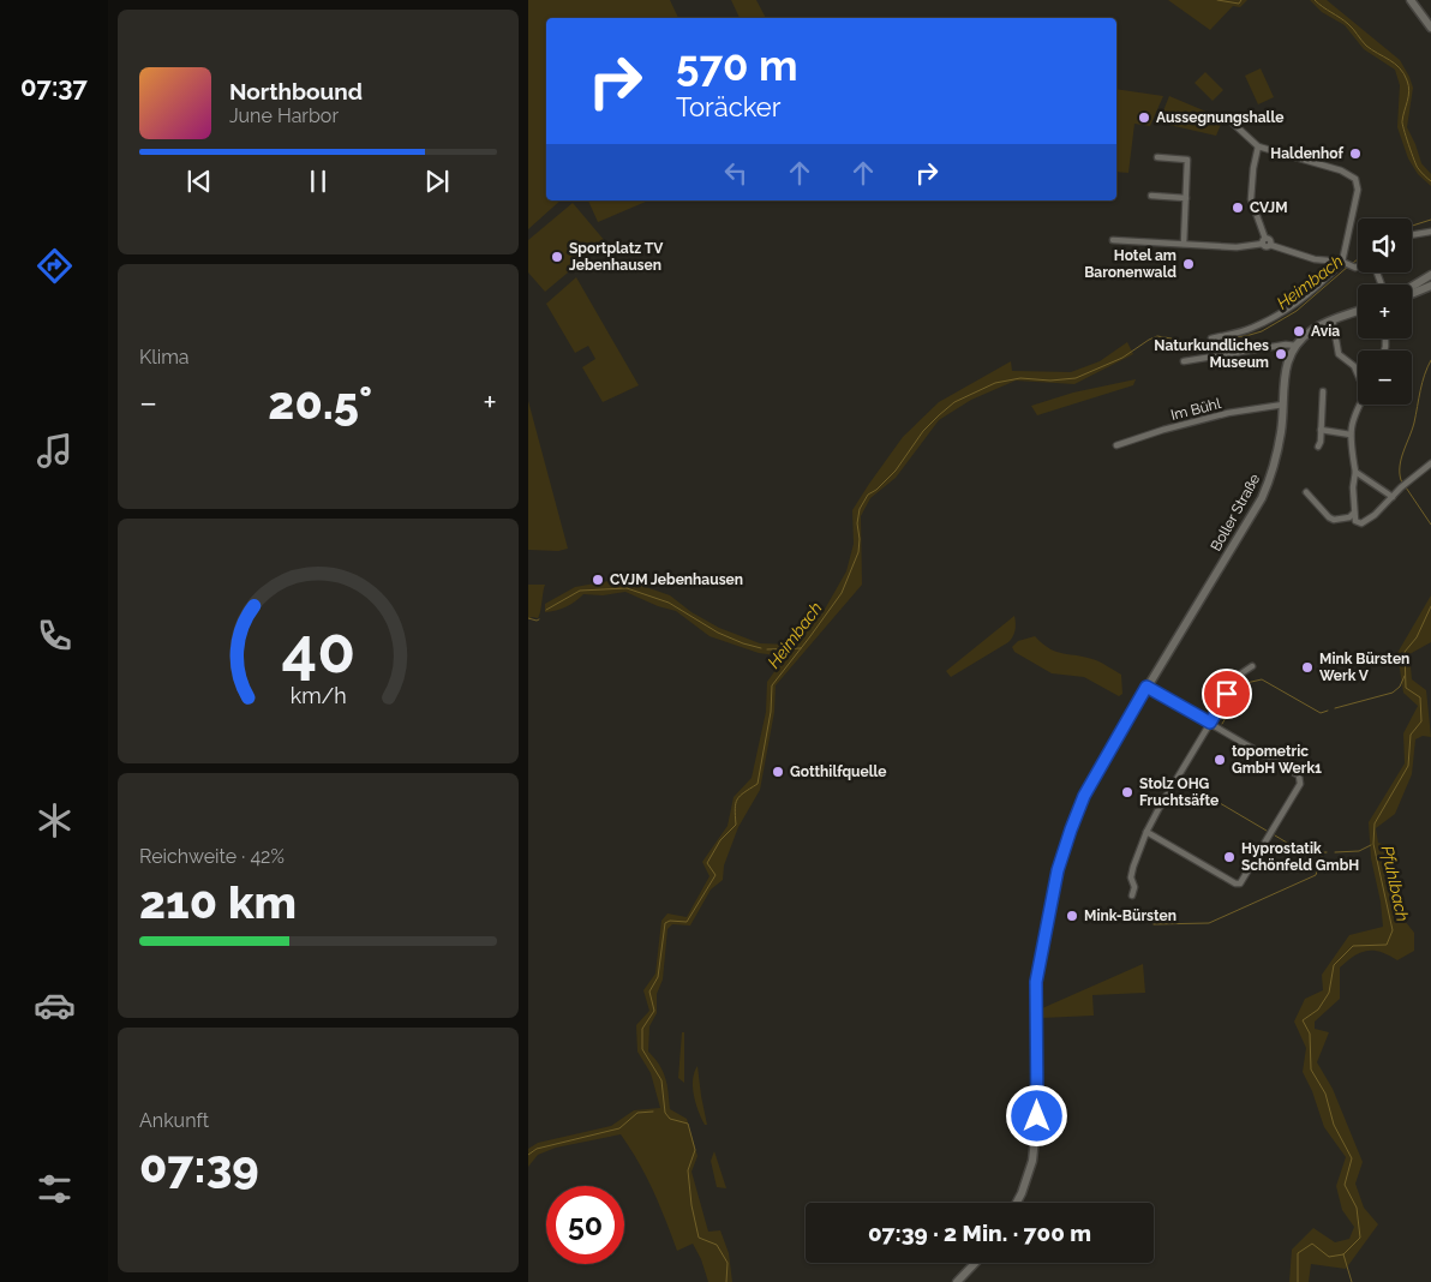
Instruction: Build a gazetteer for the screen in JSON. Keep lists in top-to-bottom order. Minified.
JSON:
{"streets":{"main road":["Boller Straße"],"street":["Im Bühl"]},"crossings":[["Im Bühl","Boller Straße"]],"water":["Heimbach","Pfuhlbach"],"places":["Aussegnungshalle","Haldenhof","CVJM","Sportplatz TV Jebenhausen","Hotel am Baronenwald","Avia","Naturkundliches Museum","CVJM Jebenhausen","Mink Bürsten Werk V","topometric GmbH Werk1","Gotthilfquelle","Stolz OHG Fruchtsäfte","Hyprostatik Schönfeld GmbH","Mink-Bürsten"],"page":{"tabs":"07:37","turn":["570 m","Toräcker"],"song":["Northbound","June Harbor"],"map_buttons":["+","−"],"tile":["Klima",["Reichweite · 42%","210 km"],["Ankunft","07:39"]],"heat":["−","20.5°","+"],"limit":"50","trip":"07:39 · 2 Min. · 700 m","gauge":["40","km/h"]}}
